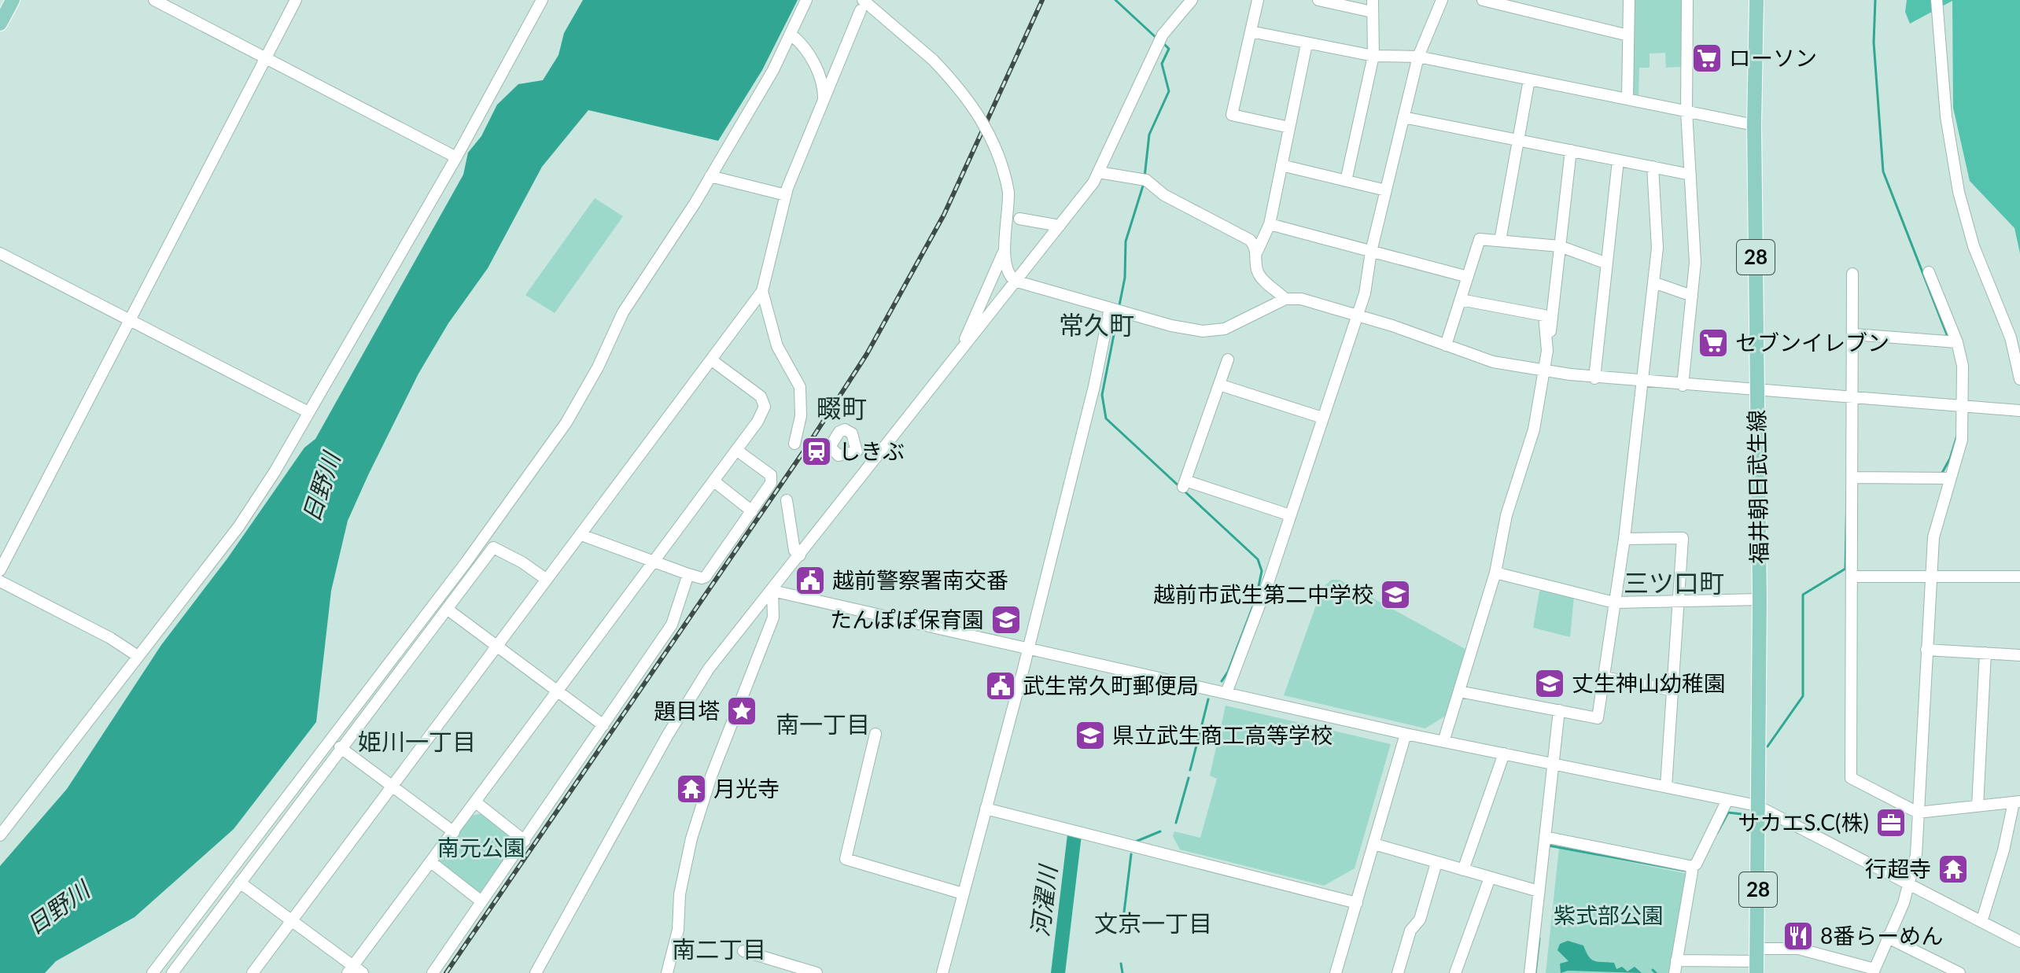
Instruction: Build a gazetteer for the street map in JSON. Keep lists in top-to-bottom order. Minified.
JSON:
{"streets":{"main road":["28","福井朝日武生線"]},"districts":["常久町","畷町","三ツ口町","南一丁目","姫川一丁目","文京一丁目","南二丁目"],"water":["日野川","河濯川"],"parks":["南元公園","紫式部公園"],"places":{"supermarket":["ローソン","セブンイレブン"],"station":["しきぶ"],"public building":["越前警察署南交番","武生常久町郵便局"],"school or university":["越前市武生第二中学校","たんぽぽ保育園","丈生神山幼稚園","県立武生商工高等学校"],"place":["題目塔"],"temple":["月光寺","行超寺"],"office":["サカエS.C(株)"],"restaurant":["8番らーめん"]}}
